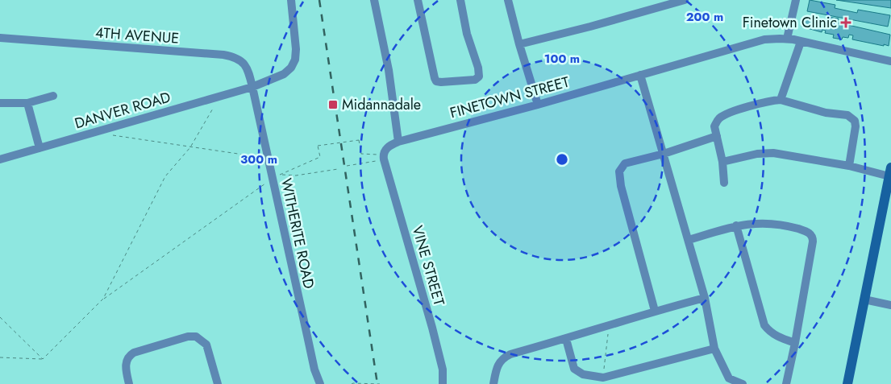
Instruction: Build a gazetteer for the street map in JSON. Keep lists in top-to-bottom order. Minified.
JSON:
{"streets":{"street":["4TH AVENUE","FINETOWN STREET","DANVER ROAD","WITHERITE ROAD","VINE STREET"]},"crossings":[["4TH AVENUE","DANVER ROAD"],["4TH AVENUE","WITHERITE ROAD"],["FINETOWN STREET","VINE STREET"],["DANVER ROAD","WITHERITE ROAD"]],"places":{"health":["Finetown Clinic"],"transit":["Midannadale"]},"rings":["200 m","100 m","300 m"]}
